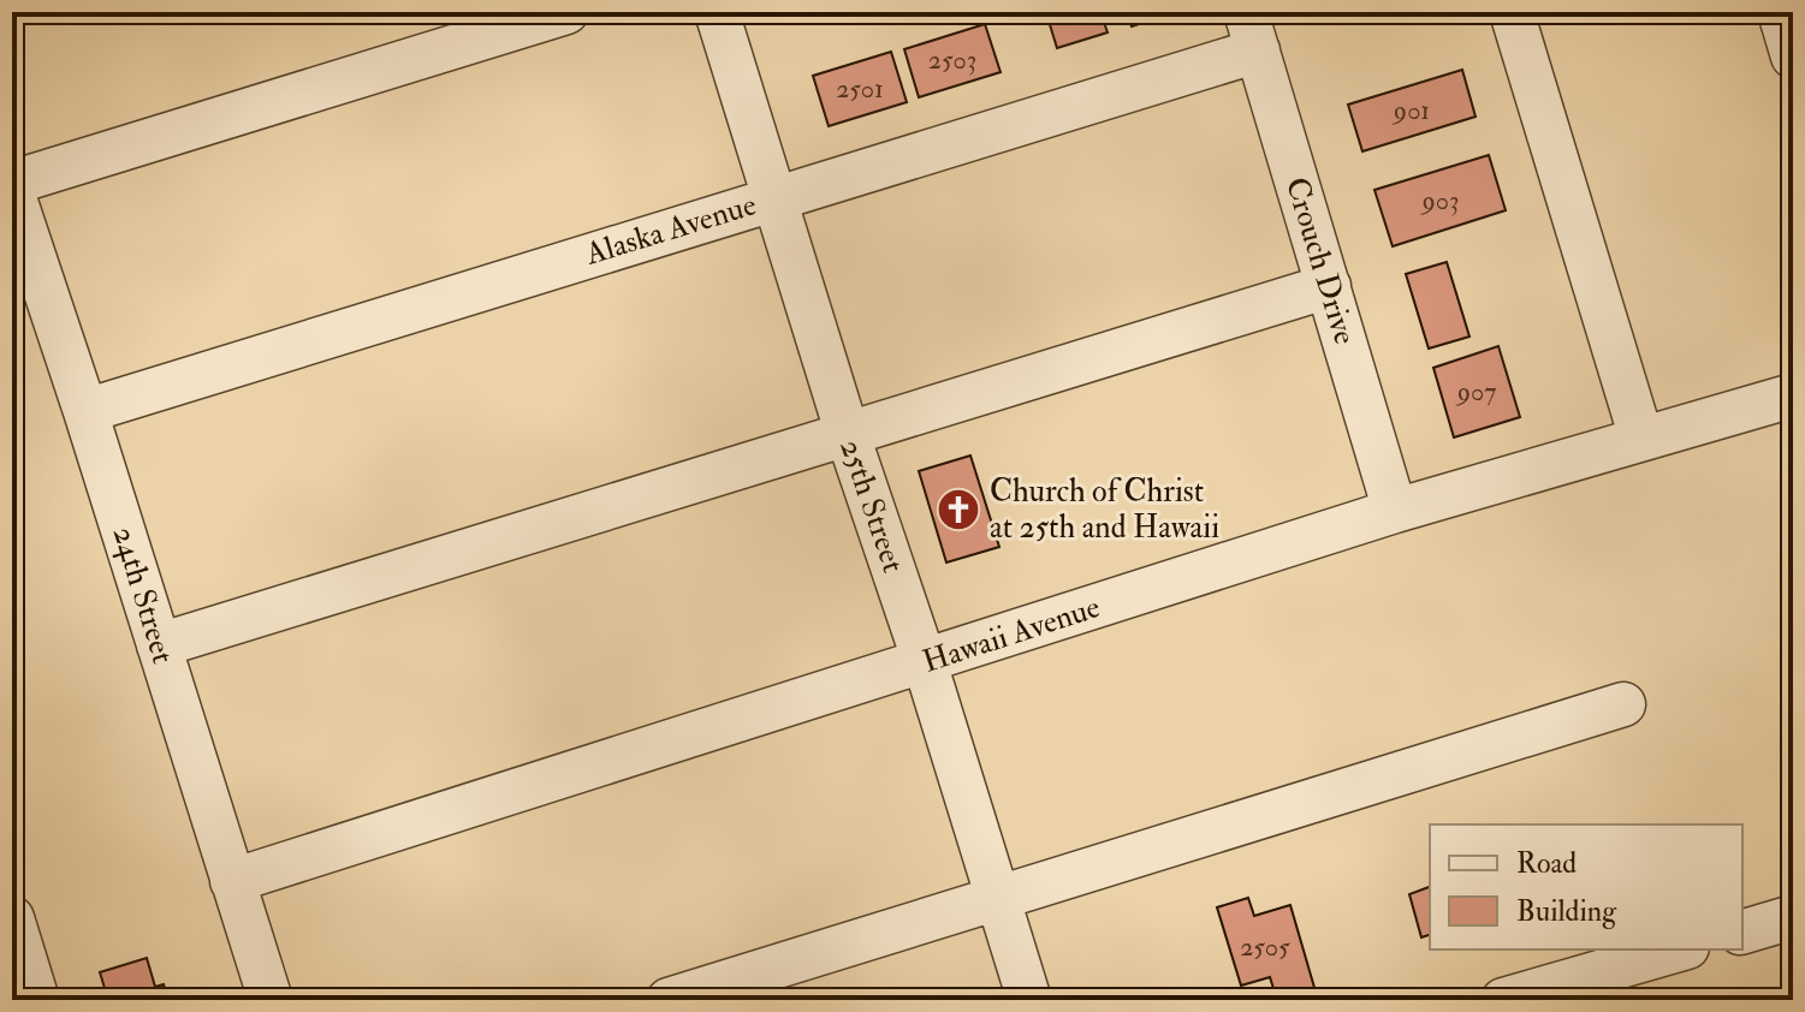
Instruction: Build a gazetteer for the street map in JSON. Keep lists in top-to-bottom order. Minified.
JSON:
{"streets":{"street":["Alaska Avenue","Crouch Drive","25th Street","24th Street","Hawaii Avenue"]},"crossings":[["Alaska Avenue","Crouch Drive"],["Alaska Avenue","25th Street"],["Alaska Avenue","24th Street"],["Crouch Drive","Hawaii Avenue"],["25th Street","Hawaii Avenue"],["24th Street","Hawaii Avenue"]],"places":{"church":["Church of Christ at 25th and Hawaii"]},"house_numbers":["2503","2501","901","903","907","2505"],"legend":["Road","Building"]}
